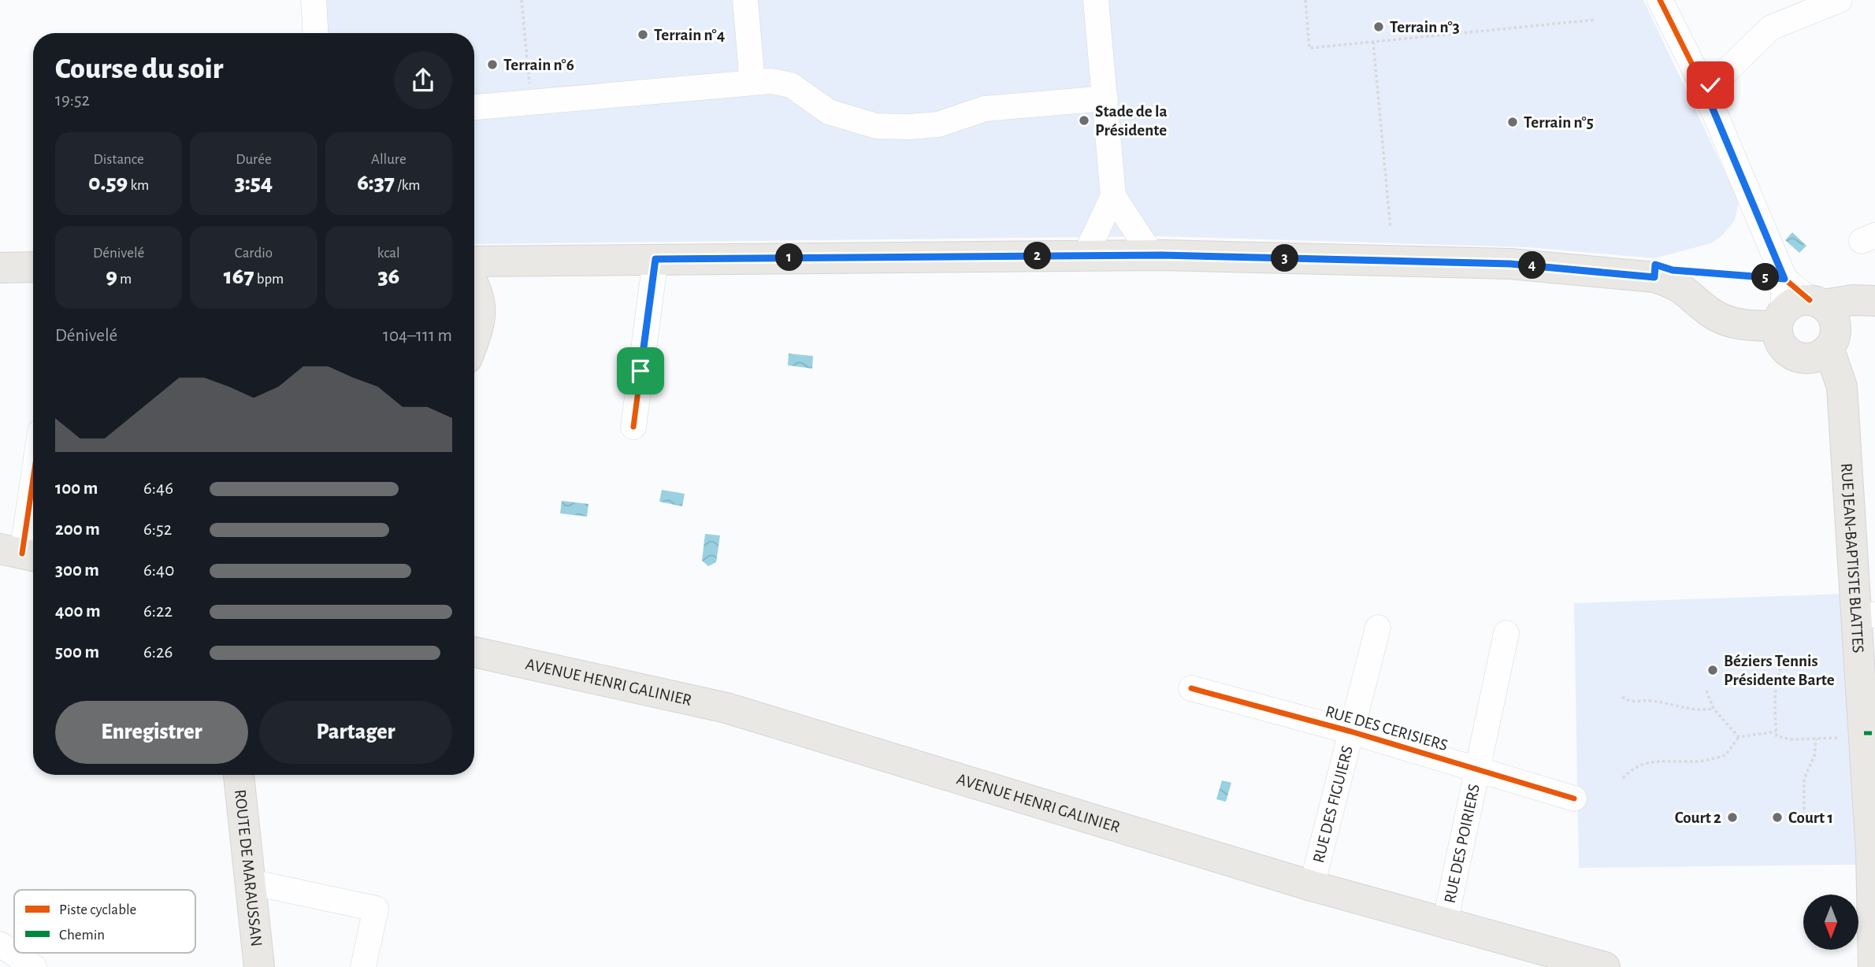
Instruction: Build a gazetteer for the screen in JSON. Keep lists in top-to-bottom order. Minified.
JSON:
{"streets":{"main road":["RUE JEAN-BAPTISTE BLATTES","AVENUE HENRI GALINIER","ROUTE DE MARAUSSAN"],"street":["RUE DES CERISIERS","RUE DES FIGUIERS","RUE DES POIRIERS"]},"crossings":[["AVENUE HENRI GALINIER","RUE DES FIGUIERS"],["AVENUE HENRI GALINIER","RUE DES POIRIERS"],["RUE DES CERISIERS","RUE DES FIGUIERS"],["RUE DES CERISIERS","RUE DES POIRIERS"]],"places":["Terrain n°3","Terrain n°4","Terrain n°6","Stade de la Présidente","Terrain n°5","Béziers Tennis Présidente Barte","Court 2","Court 1"],"legend":["Piste cyclable","Chemin"],"north":"bottom","page":{"heading":["Course du soir","19:52"],"stats":[["Distance","0.59 km"],["Durée","3:54"],["Allure","6:37 /km"],["Dénivelé","9 m"],["Cardio","167 bpm"],["kcal","36"]],"pins":["2","1","3","4","5"],"chart":["Dénivelé","104–111 m"],"list":[{"name":"100 m","note":"6:46"},{"name":"200 m","note":"6:52"},{"name":"300 m","note":"6:40"},{"name":"400 m","note":"6:22"},{"name":"500 m","note":"6:26"}],"buttons":["Enregistrer","Partager"]}}
